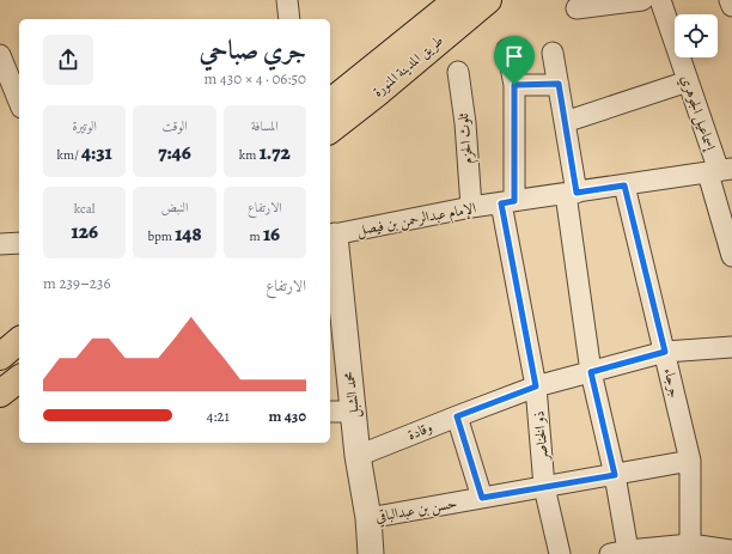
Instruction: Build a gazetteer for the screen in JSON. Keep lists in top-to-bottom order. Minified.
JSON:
{"streets":{"main road":["طريق المدينة المنورة"],"street":["إسماعيل الجوهري","ثلوث الحزم","الإمام عبدالرحمن بن فيصل","جرجاء","محمد الشبل","وقادة","ذو الخناصر","حسن بن عبدالباقي"]},"crossings":[["إسماعيل الجوهري","الإمام عبدالرحمن بن فيصل"],["ثلوث الحزم","الإمام عبدالرحمن بن فيصل"],["الإمام عبدالرحمن بن فيصل","جرجاء"],["الإمام عبدالرحمن بن فيصل","محمد الشبل"],["الإمام عبدالرحمن بن فيصل","ذو الخناصر"],["جرجاء","وقادة"],["جرجاء","حسن بن عبدالباقي"],["محمد الشبل","وقادة"],["محمد الشبل","حسن بن عبدالباقي"],["وقادة","ذو الخناصر"],["ذو الخناصر","حسن بن عبدالباقي"]],"page":{"heading":["جري صباحي","06:50 · 4 × 430 m"],"stats":[["المسافة","1.72 km"],["الوقت","7:46"],["الوتيرة","4:31 /km"],["الارتفاع","16 m"],["النبض","148 bpm"],["kcal","126"]],"chart":["الارتفاع","236–239 m"],"list":[{"name":"430 m","note":"4:21"}]}}
